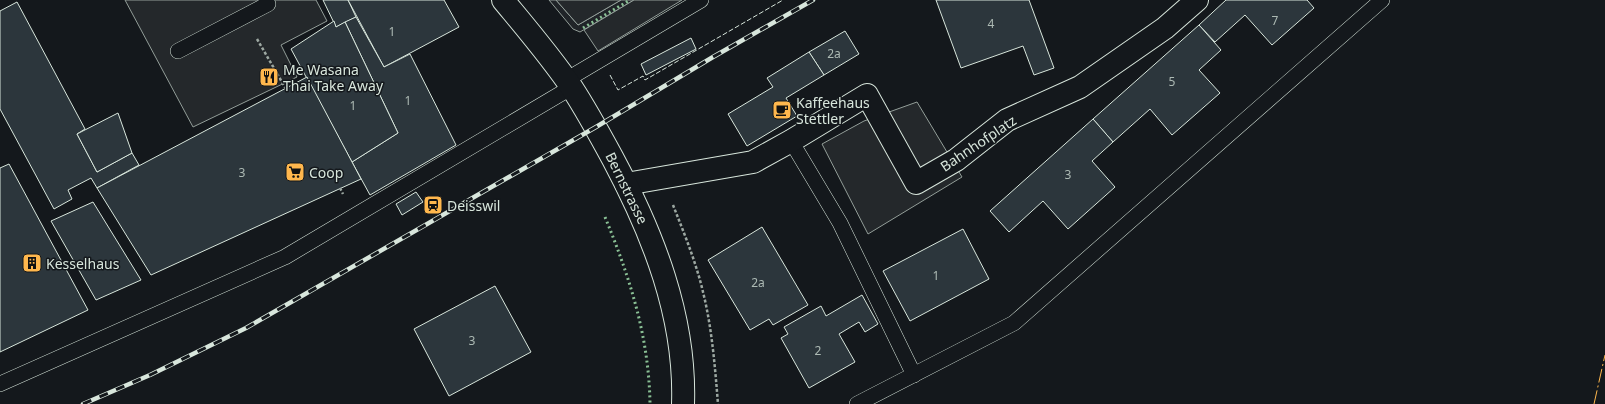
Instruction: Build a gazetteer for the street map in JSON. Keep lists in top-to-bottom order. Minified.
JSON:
{"streets":{"street":["Bahnhofplatz","Bernstrasse"]},"crossings":[["Bahnhofplatz","Bernstrasse"]],"places":{"restaurant":["Me Wasana Thai Take Away"],"cafe":["Kaffeehaus Stettler"],"supermarket":["Coop"],"station":["Deisswil"],"building":["Kesselhaus"]},"house_numbers":["7","4","1","2a","5","1","1","3","3","1","2a","3","2"]}
